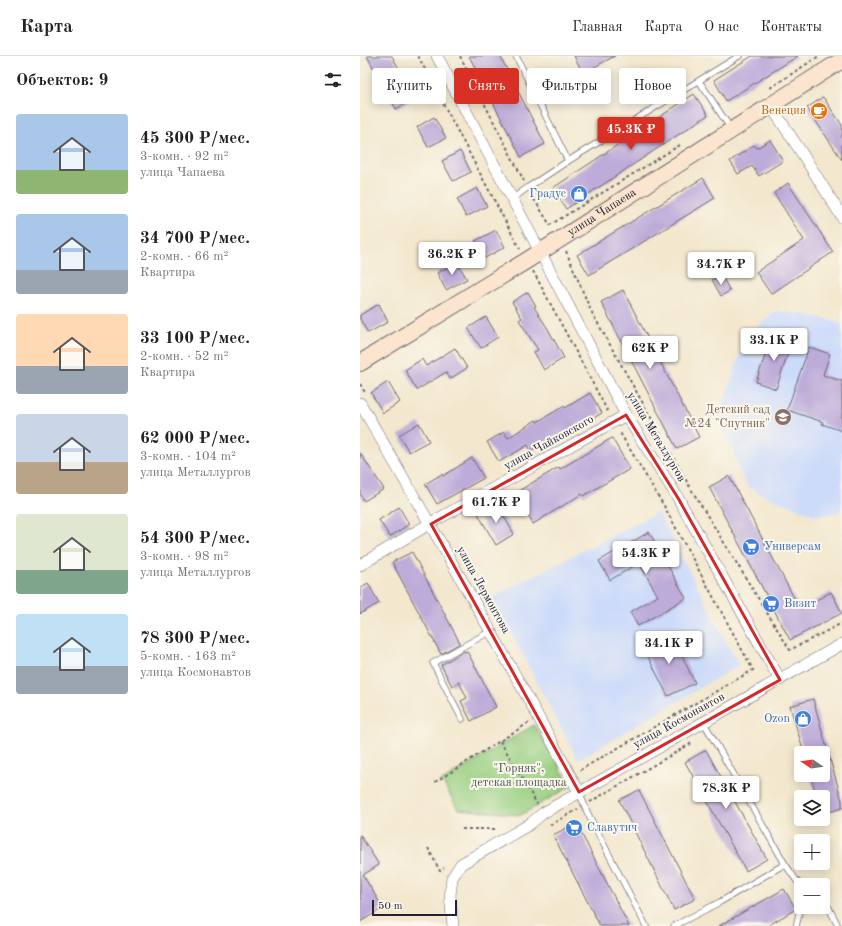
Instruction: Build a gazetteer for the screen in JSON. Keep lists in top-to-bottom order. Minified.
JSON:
{"streets":{"street":["улица Чапаева","улица Металлургов","улица Чайковского","улица Лермонтова","улица Космонавтов"]},"crossings":[["улица Чапаева","улица Металлургов"],["улица Металлургов","улица Чайковского"],["улица Металлургов","улица Космонавтов"],["улица Чайковского","улица Лермонтова"],["улица Лермонтова","улица Космонавтов"]],"parks":["\"Горняк\", детская площадка"],"places":{"cafe":["Венеция"],"shop":["Градус","Ozon"],"school or university":["Детский сад №24 \"Спутник\""],"supermarket":["Универсам","Визит","Славутич"]},"scale_bar":"50 m","north":"left","page":{"header":"Карта","nav":["Главная","Карта","О нас","Контакты"],"heading":"Объектов: 9","chip":["Купить","Снять","Фильтры","Новое"],"list":[{"name":"45 300 ₽/мес.","note":"3-комн. · 92 m² · улица Чапаева"},{"name":"34 700 ₽/мес.","note":"2-комн. · 66 m² · Квартира"},{"name":"33 100 ₽/мес.","note":"2-комн. · 52 m² · Квартира"},{"name":"62 000 ₽/мес.","note":"3-комн. · 104 m² · улица Металлургов"},{"name":"54 300 ₽/мес.","note":"3-комн. · 98 m² · улица Металлургов"},{"name":"78 300 ₽/мес.","note":"5-комн. · 163 m² · улица Космонавтов"}],"price":["45.3K ₽","36.2K ₽","34.7K ₽","33.1K ₽","62K ₽","61.7K ₽","54.3K ₽","34.1K ₽","78.3K ₽"],"map_buttons":["+","−"],"scale":"50 m"}}
